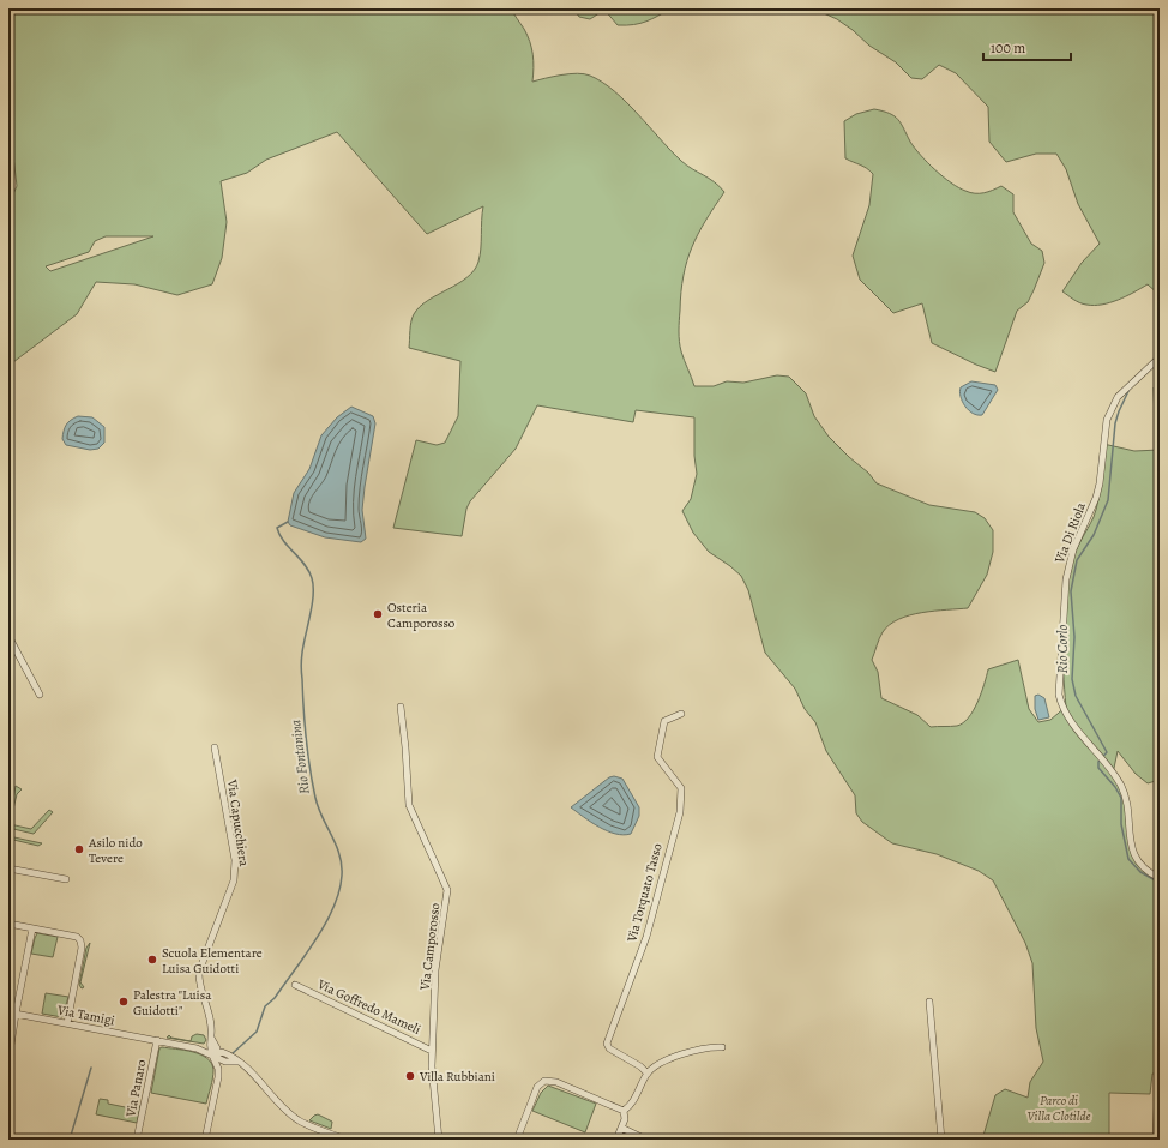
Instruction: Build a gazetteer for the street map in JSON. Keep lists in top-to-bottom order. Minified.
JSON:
{"streets":{"street":["Via Di Riola","Via Capucchiera","Via Torquato Tasso","Via Camporosso","Via Goffredo Mameli","Via Tamigi","Via Panaro"]},"crossings":[["Via Capucchiera","Via Tamigi"],["Via Camporosso","Via Goffredo Mameli"],["Via Tamigi","Via Panaro"]],"water":["Rio Corlo","Rio Fontanina"],"parks":["Parco di Villa Clotilde"],"places":["Osteria Camporosso","Asilo nido Tevere","Scuola Elementare Luisa Guidotti","Palestra \"Luisa Guidotti\"","Villa Rubbiani"],"scale_bar":"100 m"}
